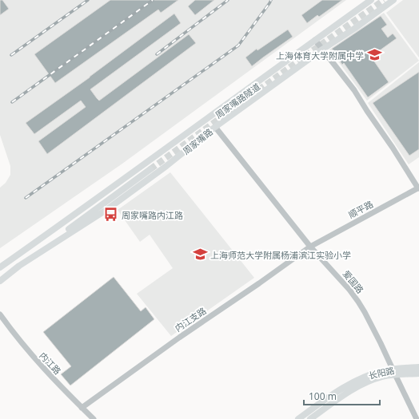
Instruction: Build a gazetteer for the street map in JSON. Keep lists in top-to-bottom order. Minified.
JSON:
{"streets":{"main road":["周家嘴路隧道","周家嘴路","长阳路"],"street":["顺平路","爱国路","内江支路","内江路"]},"crossings":[["周家嘴路隧道","周家嘴路"],["周家嘴路","爱国路"],["顺平路","爱国路"],["顺平路","内江支路"],["爱国路","内江支路"],["爱国路","长阳路"],["内江支路","内江路"]],"places":{"school or university":["上海体育大学附属中学","上海师范大学附属杨浦滨江实验小学"],"bus stop":["周家嘴路内江路"]},"scale_bar":"100 m"}
